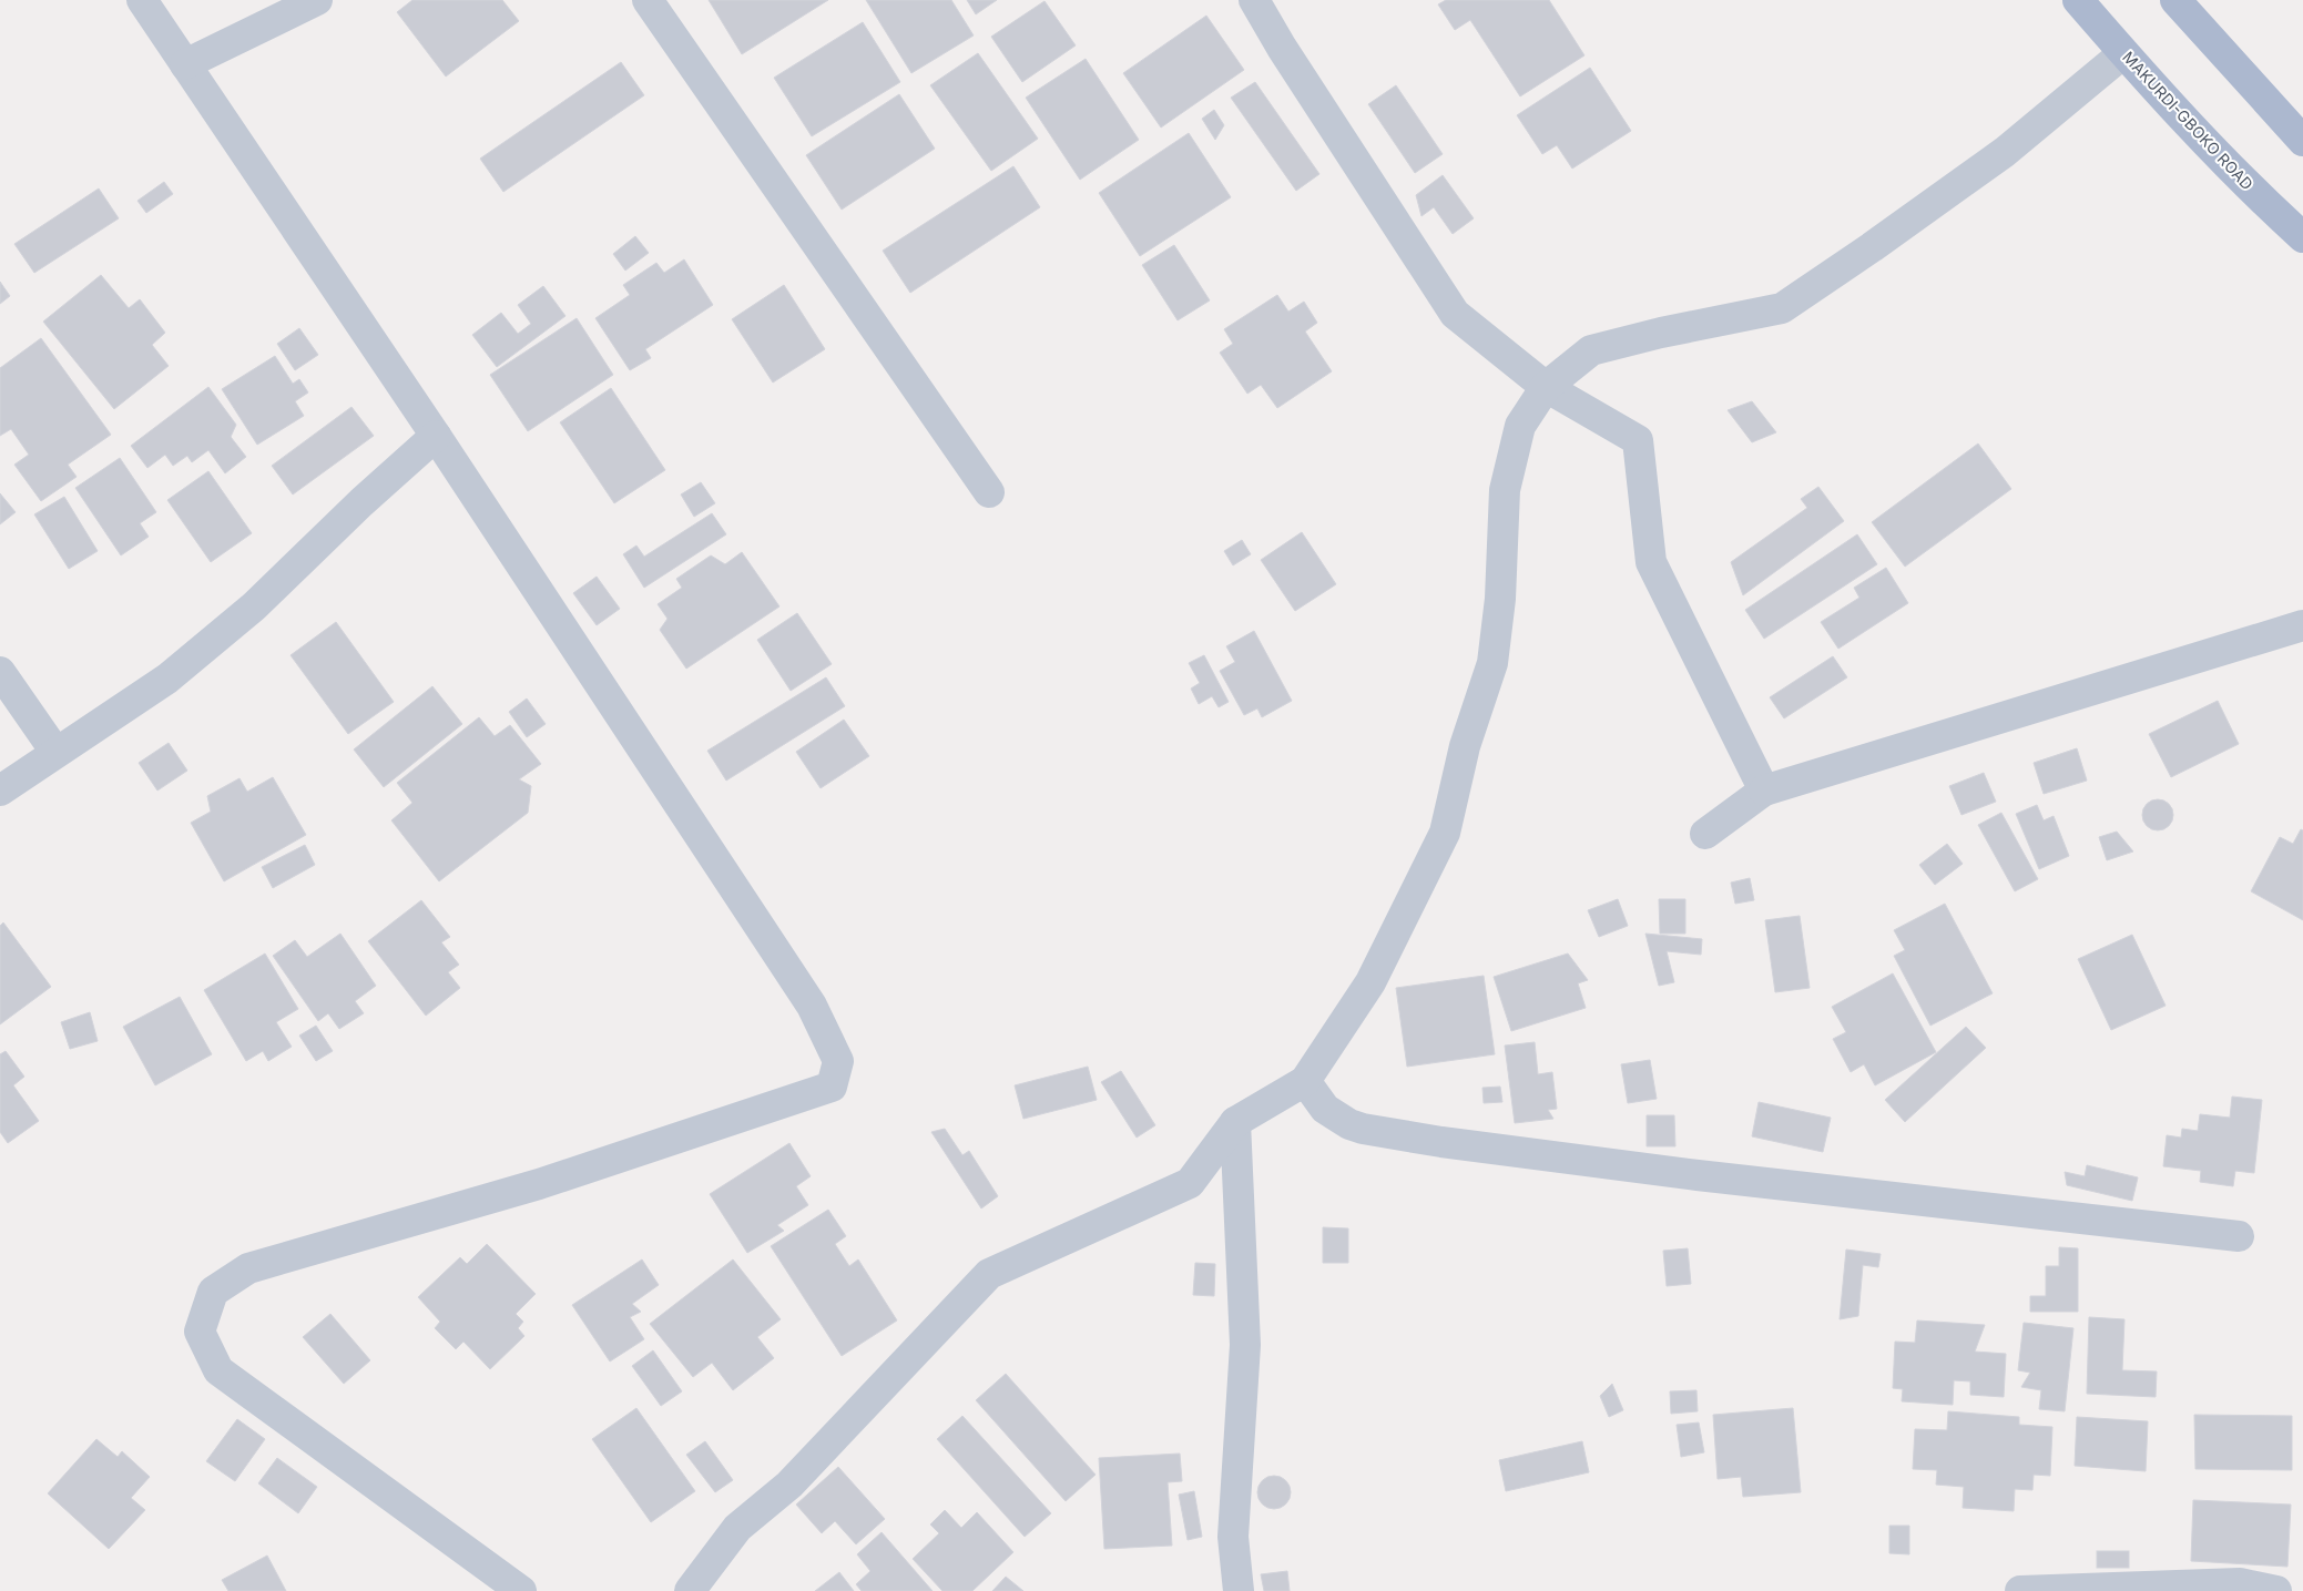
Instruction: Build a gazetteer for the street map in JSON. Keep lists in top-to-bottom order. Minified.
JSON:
{"streets":{"main road":["MAKURDI-GBOKO ROAD"]}}
